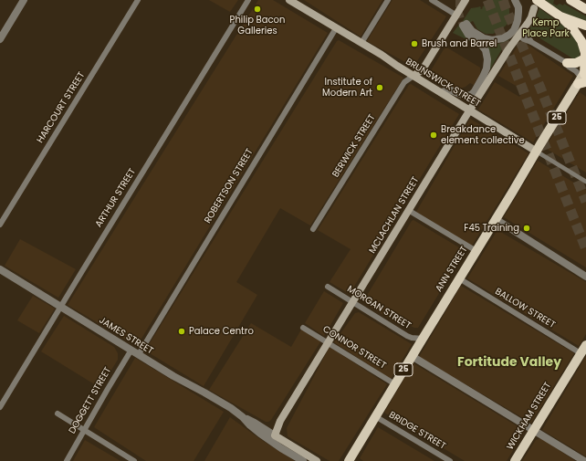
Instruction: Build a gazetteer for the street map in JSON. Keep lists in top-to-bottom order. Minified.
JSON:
{"streets":{"highway":["25"],"main road":["BRUNSWICK STREET","MCLACHLAN STREET","ANN STREET","JAMES STREET","WICKHAM STREET"],"street":["HARCOURT STREET","BERWICK STREET","ROBERTSON STREET","ARTHUR STREET","MORGAN STREET","BALLOW STREET","CONNOR STREET","DOGGETT STREET","BRIDGE STREET"]},"crossings":[["BRUNSWICK STREET","BERWICK STREET"],["BRUNSWICK STREET","ROBERTSON STREET"],["BRUNSWICK STREET","MCLACHLAN STREET"],["BRUNSWICK STREET","ANN STREET"],["25","ANN STREET"],["ROBERTSON STREET","JAMES STREET"],["ARTHUR STREET","JAMES STREET"],["MCLACHLAN STREET","MORGAN STREET"],["MCLACHLAN STREET","JAMES STREET"],["MCLACHLAN STREET","CONNOR STREET"],["ANN STREET","MORGAN STREET"],["ANN STREET","BALLOW STREET"],["ANN STREET","CONNOR STREET"],["ANN STREET","BRIDGE STREET"],["BALLOW STREET","WICKHAM STREET"],["JAMES STREET","DOGGETT STREET"]],"districts":["Fortitude Valley"],"parks":["Kemp Place Park"],"places":["Philip Bacon Galleries","Brush and Barrel","Institute of Modern Art","Breakdance element collective","F45 Training","Palace Centro"]}
